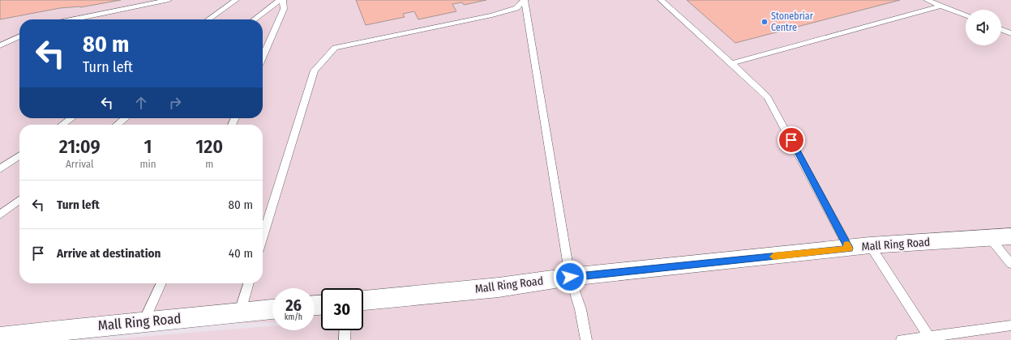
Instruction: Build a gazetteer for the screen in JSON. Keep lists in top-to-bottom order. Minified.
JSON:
{"streets":{"street":["Mall Ring Road"]},"places":["Stonebriar Centre"],"page":{"turn":["80 m","Turn left"],"eta":["21:09","Arrival","1","min","120","m"],"list":[{"name":"Turn left","value":"80 m"},{"name":"Arrive at destination","value":"40 m"}],"speed":"26 km/h","limit":"30"}}
